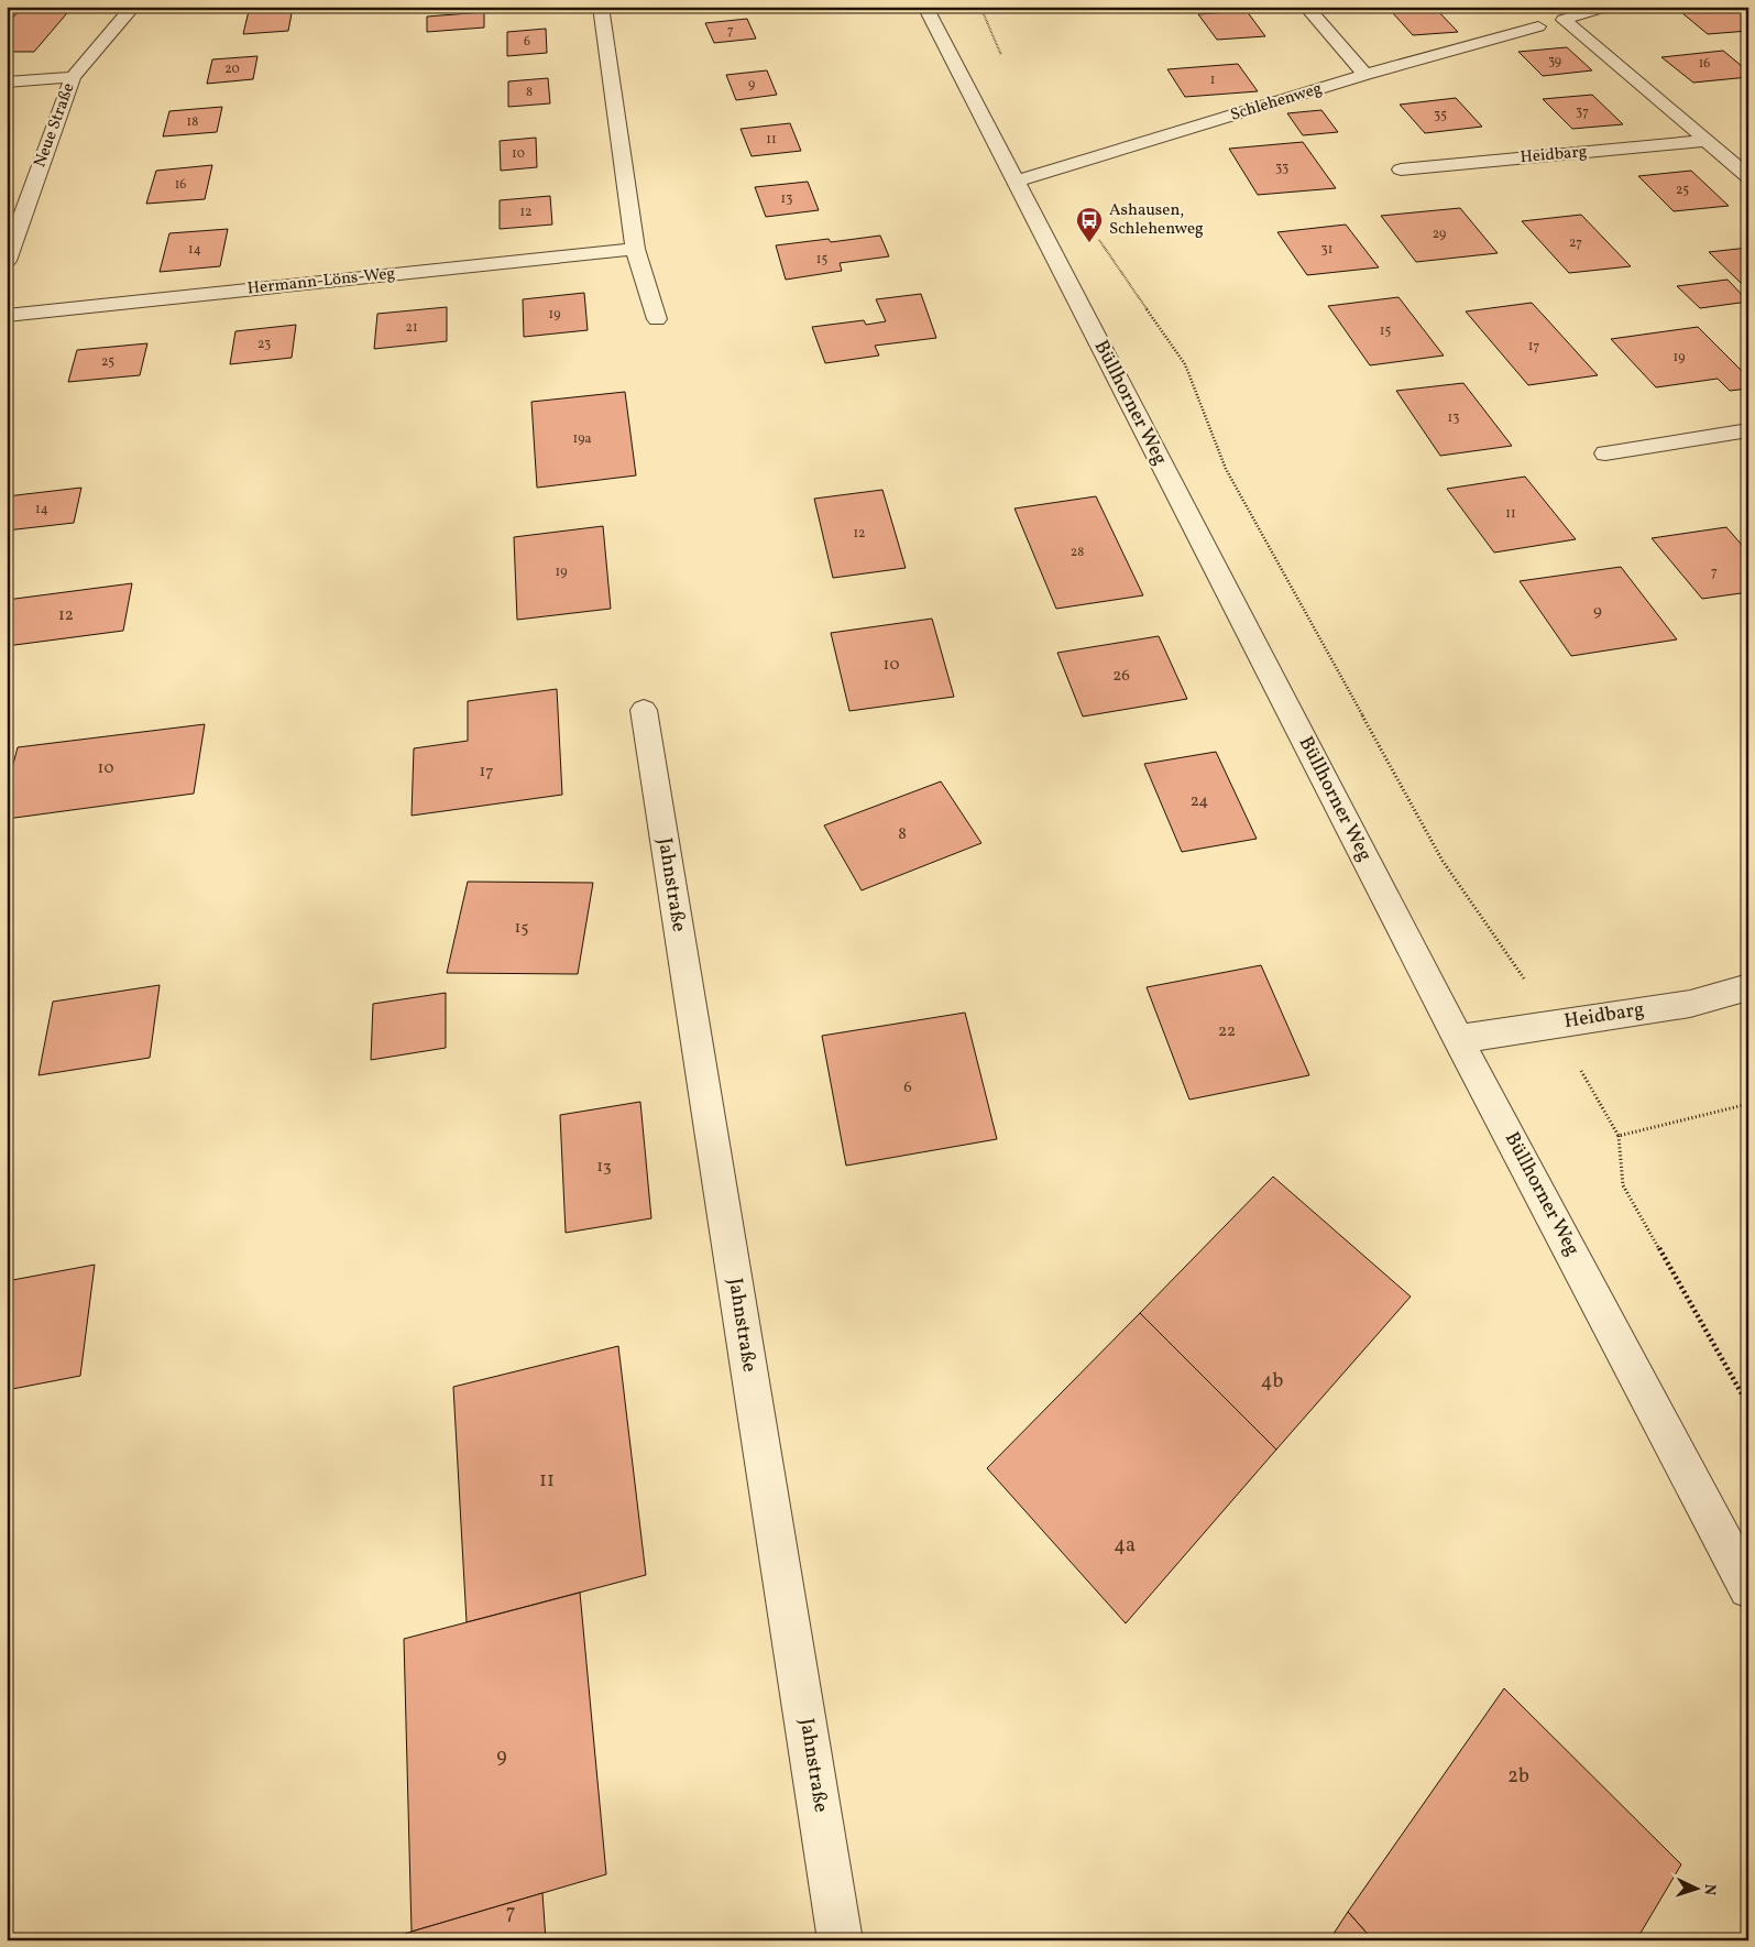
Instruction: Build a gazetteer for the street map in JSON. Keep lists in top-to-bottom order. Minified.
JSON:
{"streets":{"street":["Schlehenweg","Neue Straße","Heidbarg","Hermann-Löns-Weg","Büllhorner Weg","Jahnstraße"]},"crossings":[["Schlehenweg","Büllhorner Weg"],["Heidbarg","Büllhorner Weg"]],"places":{"bus stop":["Ashausen, Schlehenweg"]},"house_numbers":["7","6","39","16","20","1","9","8","37","35","18","11","10","33","16","25","13","12","29","27","14","31","15","19","21","15","23","17","19","25","13","19a","14","11","12","28","19","7","9","12","10","26","10","17","24","8","15","22","6","13","4b","11","4a","9","2b","7"],"north":"right"}
